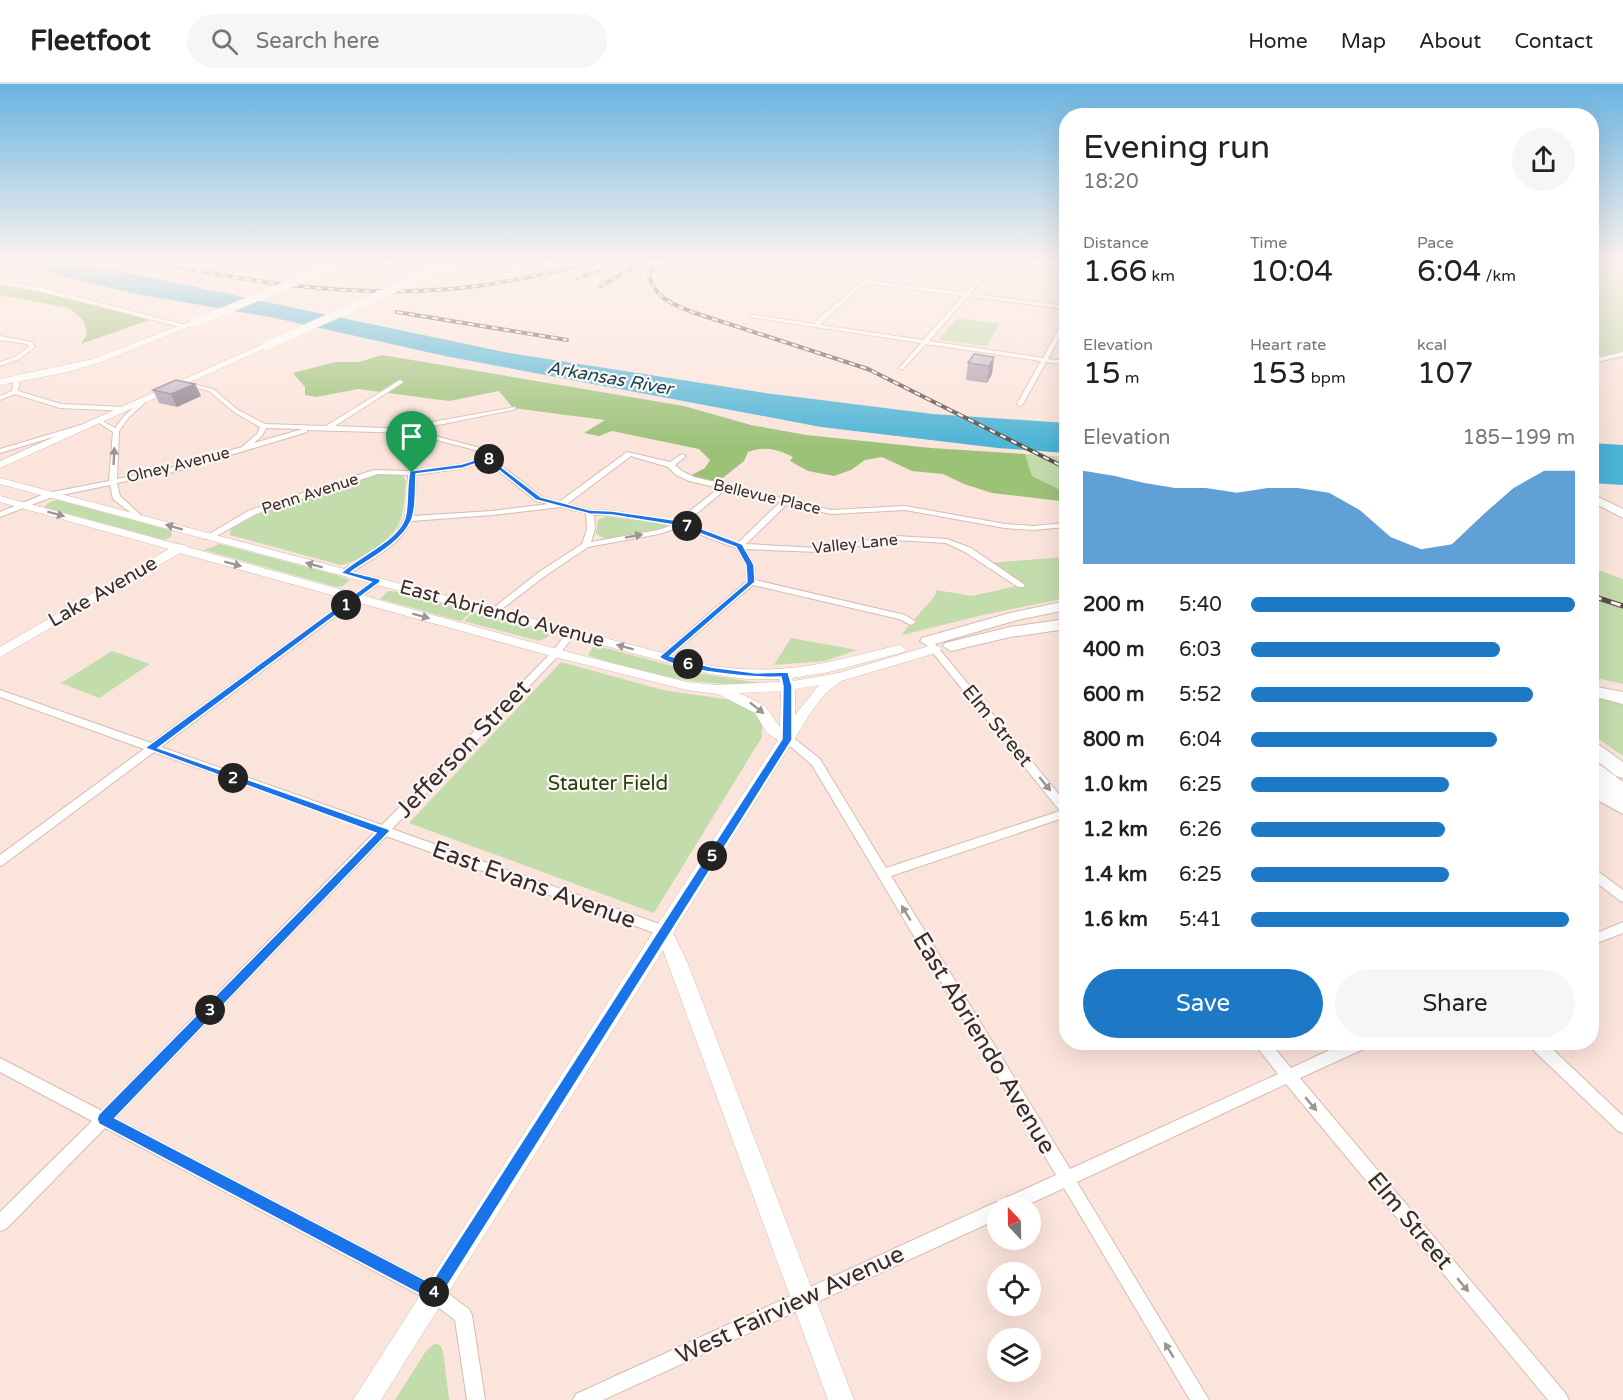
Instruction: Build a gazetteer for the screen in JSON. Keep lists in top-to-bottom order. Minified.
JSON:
{"streets":{"street":["Olney Avenue","Penn Avenue","Bellevue Place","Valley Lane","Lake Avenue","East Abriendo Avenue","Elm Street","Jefferson Street","East Evans Avenue","West Fairview Avenue"]},"crossings":[["Olney Avenue","East Abriendo Avenue"],["Penn Avenue","Lake Avenue"],["Penn Avenue","East Abriendo Avenue"],["Bellevue Place","Valley Lane"],["Lake Avenue","East Abriendo Avenue"],["East Abriendo Avenue","Jefferson Street"],["Jefferson Street","East Evans Avenue"]],"one_way":["Elm Street"],"water":["Arkansas River"],"parks":["Stauter Field"],"north":"top","page":{"header":"Fleetfoot","search":"Search here","nav":["Home","Map","About","Contact"],"heading":["Evening run","18:20"],"stats":[["Distance","1.66 km"],["Time","10:04"],["Pace","6:04 /km"],["Elevation","15 m"],["Heart rate","153 bpm"],["kcal","107"]],"chart":["Elevation","185–199 m"],"pins":["8","7","1","6","2","5","3","4"],"list":[{"name":"200 m","note":"5:40"},{"name":"400 m","note":"6:03"},{"name":"600 m","note":"5:52"},{"name":"800 m","note":"6:04"},{"name":"1.0 km","note":"6:25"},{"name":"1.2 km","note":"6:26"},{"name":"1.4 km","note":"6:25"},{"name":"1.6 km","note":"5:41"}],"buttons":["Save","Share"]}}
